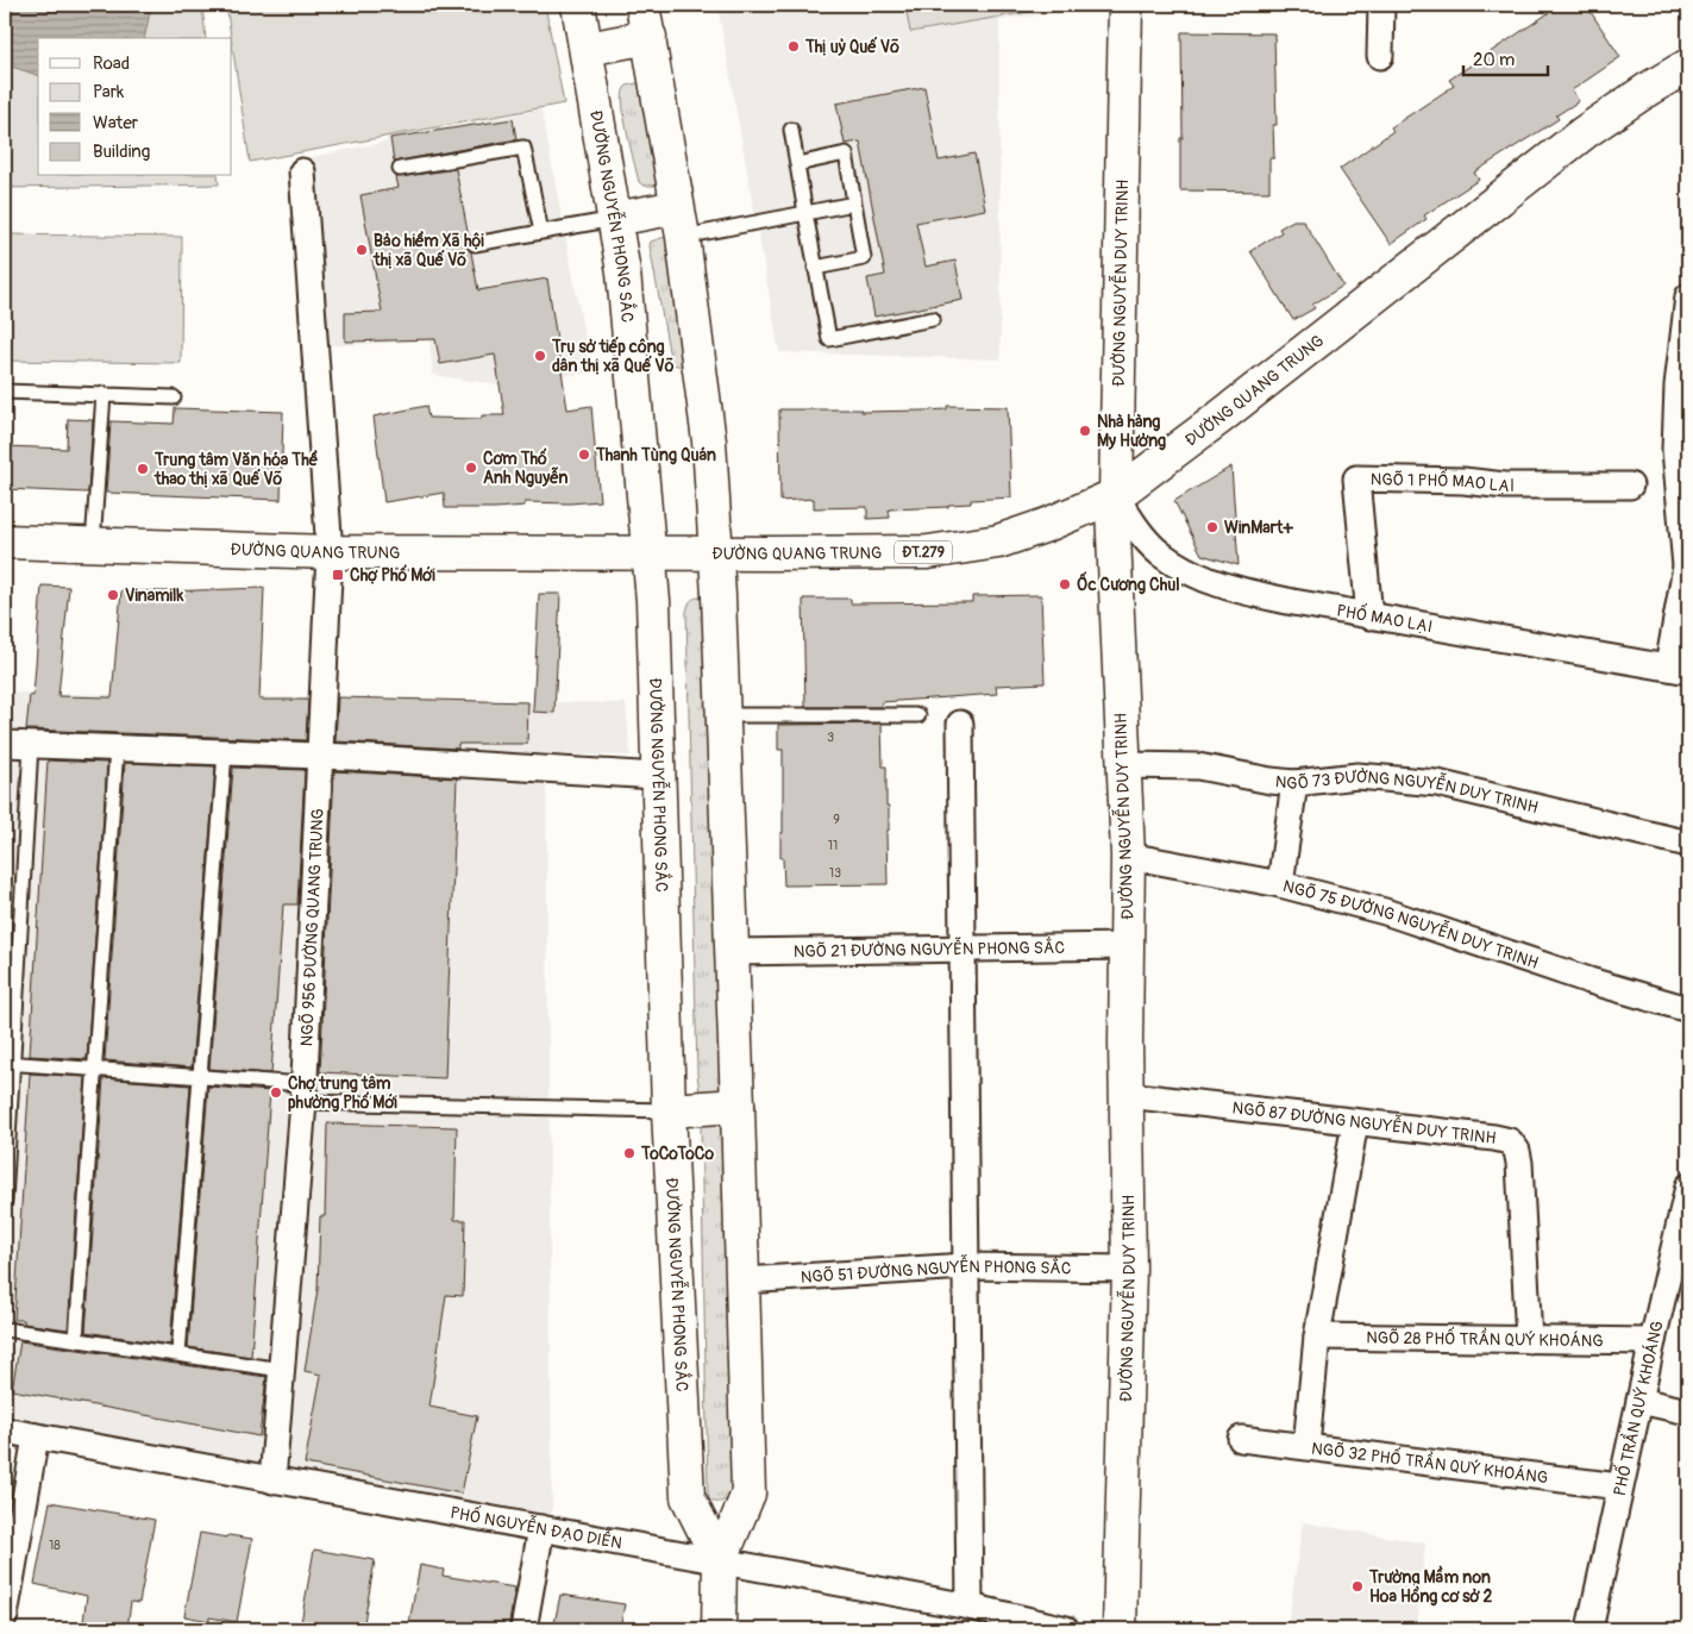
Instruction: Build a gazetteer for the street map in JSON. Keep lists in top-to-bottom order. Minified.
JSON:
{"streets":{"main road":["ĐƯỜNG NGUYỄN PHONG SẮC","ĐƯỜNG NGUYỄN DUY TRINH","ĐƯỜNG QUANG TRUNG","ĐT.279"],"street":["NGÕ 1 PHỐ MAO LẠI","PHỐ MAO LẠI","NGÕ 73 ĐƯỜNG NGUYỄN DUY TRINH","NGÕ 75 ĐƯỜNG NGUYỄN DUY TRINH","NGÕ 956 ĐƯỜNG QUANG TRUNG","NGÕ 21 ĐƯỜNG NGUYỄN PHONG SẮC","NGÕ 87 ĐƯỜNG NGUYỄN DUY TRINH","NGÕ 51 ĐƯỜNG NGUYỄN PHONG SẮC","NGÕ 28 PHỐ TRẦN QUÝ KHOÁNG","PHỐ TRẦN QUÝ KHOÁNG","NGÕ 32 PHỐ TRẦN QUÝ KHOÁNG","PHỐ NGUYỄN ĐẠO DIỄN"]},"crossings":[["ĐƯỜNG NGUYỄN PHONG SẮC","ĐƯỜNG QUANG TRUNG"],["ĐƯỜNG NGUYỄN PHONG SẮC","NGÕ 21 ĐƯỜNG NGUYỄN PHONG SẮC"],["ĐƯỜNG NGUYỄN PHONG SẮC","NGÕ 51 ĐƯỜNG NGUYỄN PHONG SẮC"],["ĐƯỜNG NGUYỄN PHONG SẮC","PHỐ NGUYỄN ĐẠO DIỄN"],["ĐƯỜNG NGUYỄN DUY TRINH","ĐƯỜNG QUANG TRUNG"],["ĐƯỜNG NGUYỄN DUY TRINH","PHỐ MAO LẠI"],["ĐƯỜNG NGUYỄN DUY TRINH","NGÕ 73 ĐƯỜNG NGUYỄN DUY TRINH"],["ĐƯỜNG NGUYỄN DUY TRINH","NGÕ 75 ĐƯỜNG NGUYỄN DUY TRINH"],["ĐƯỜNG NGUYỄN DUY TRINH","NGÕ 21 ĐƯỜNG NGUYỄN PHONG SẮC"],["ĐƯỜNG NGUYỄN DUY TRINH","NGÕ 87 ĐƯỜNG NGUYỄN DUY TRINH"],["ĐƯỜNG NGUYỄN DUY TRINH","NGÕ 51 ĐƯỜNG NGUYỄN PHONG SẮC"],["ĐƯỜNG QUANG TRUNG","PHỐ MAO LẠI"],["ĐƯỜNG QUANG TRUNG","NGÕ 956 ĐƯỜNG QUANG TRUNG"],["NGÕ 1 PHỐ MAO LẠI","PHỐ MAO LẠI"],["NGÕ 956 ĐƯỜNG QUANG TRUNG","PHỐ NGUYỄN ĐẠO DIỄN"],["NGÕ 87 ĐƯỜNG NGUYỄN DUY TRINH","NGÕ 28 PHỐ TRẦN QUÝ KHOÁNG"],["NGÕ 28 PHỐ TRẦN QUÝ KHOÁNG","PHỐ TRẦN QUÝ KHOÁNG"],["PHỐ TRẦN QUÝ KHOÁNG","NGÕ 32 PHỐ TRẦN QUÝ KHOÁNG"]],"places":{"other":["Thị uỷ Quế Võ","Bảo hiểm Xã hội thị xã Quế Võ","Trụ sở tiếp công dân thị xã Quế Võ","Nhà hàng My Hưởng","Thanh Tùng Quán","Cơm Thố Anh Nguyễn","Trung tâm Văn hóa Thể thao thị xã Quế Võ","WinMart+","Ốc Cương Chul","Vinamilk","Chợ trung tâm phường Phố Mới","ToCoToCo","Trường Mầm non Hoa Hồng cơ sở 2"],"transit":["Chợ Phố Mới"]},"house_numbers":["3","9","11","13","18"],"legend":["Road","Park","Water","Building"],"scale_bar":"20 m"}
